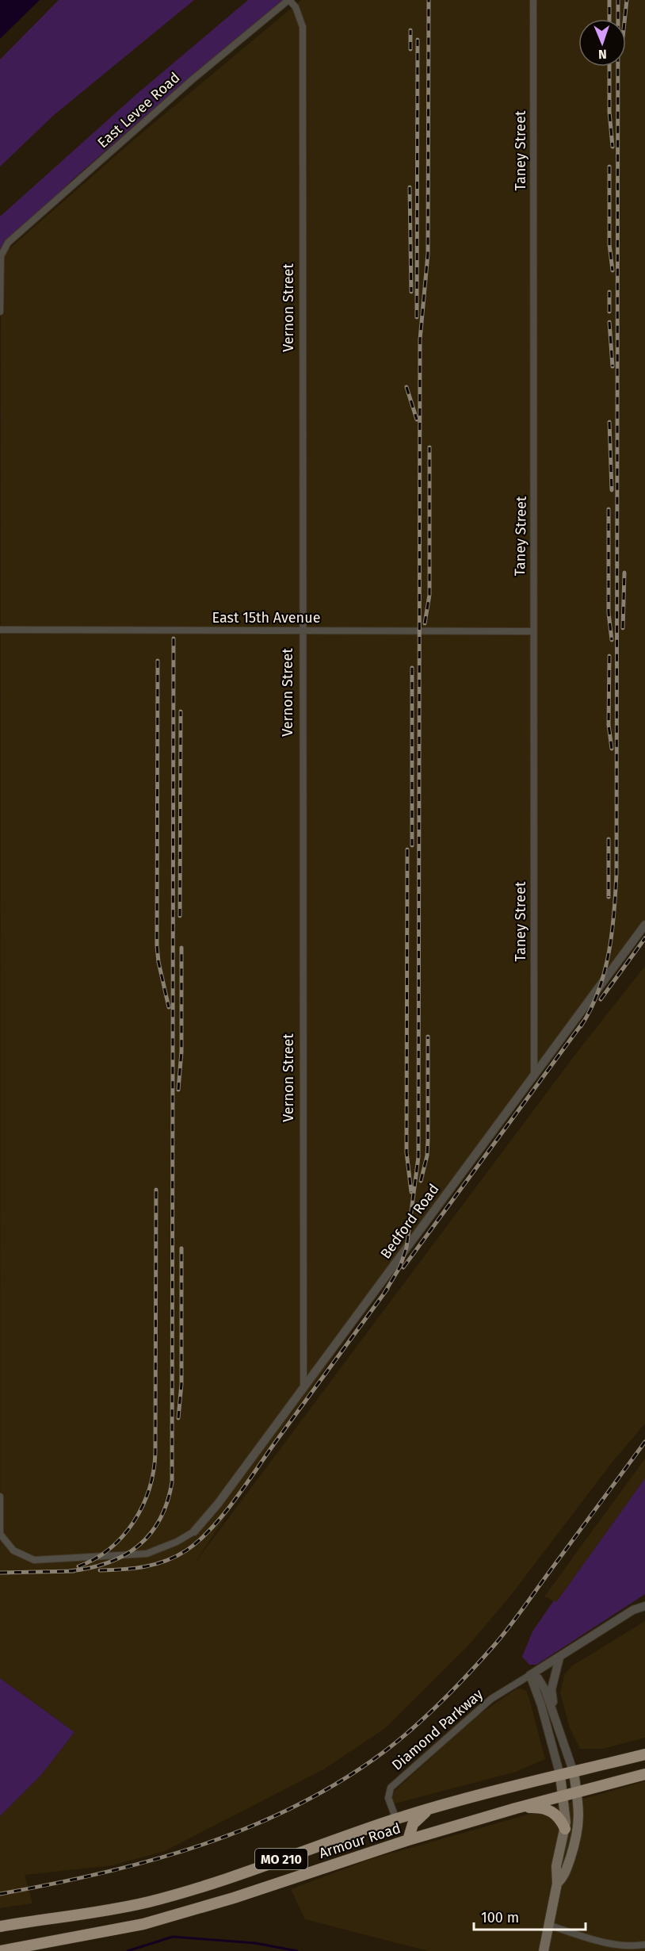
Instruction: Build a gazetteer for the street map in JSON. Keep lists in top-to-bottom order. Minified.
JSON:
{"streets":{"highway":["Armour Road","MO 210"],"street":["East Levee Road","Taney Street","Vernon Street","East 15th Avenue","Bedford Road","Diamond Parkway"]},"crossings":[["East Levee Road","Vernon Street"],["Taney Street","East 15th Avenue"],["Taney Street","Bedford Road"],["Vernon Street","East 15th Avenue"],["Vernon Street","Bedford Road"],["Diamond Parkway","Armour Road"]],"scale_bar":"100 m","north":"bottom"}
